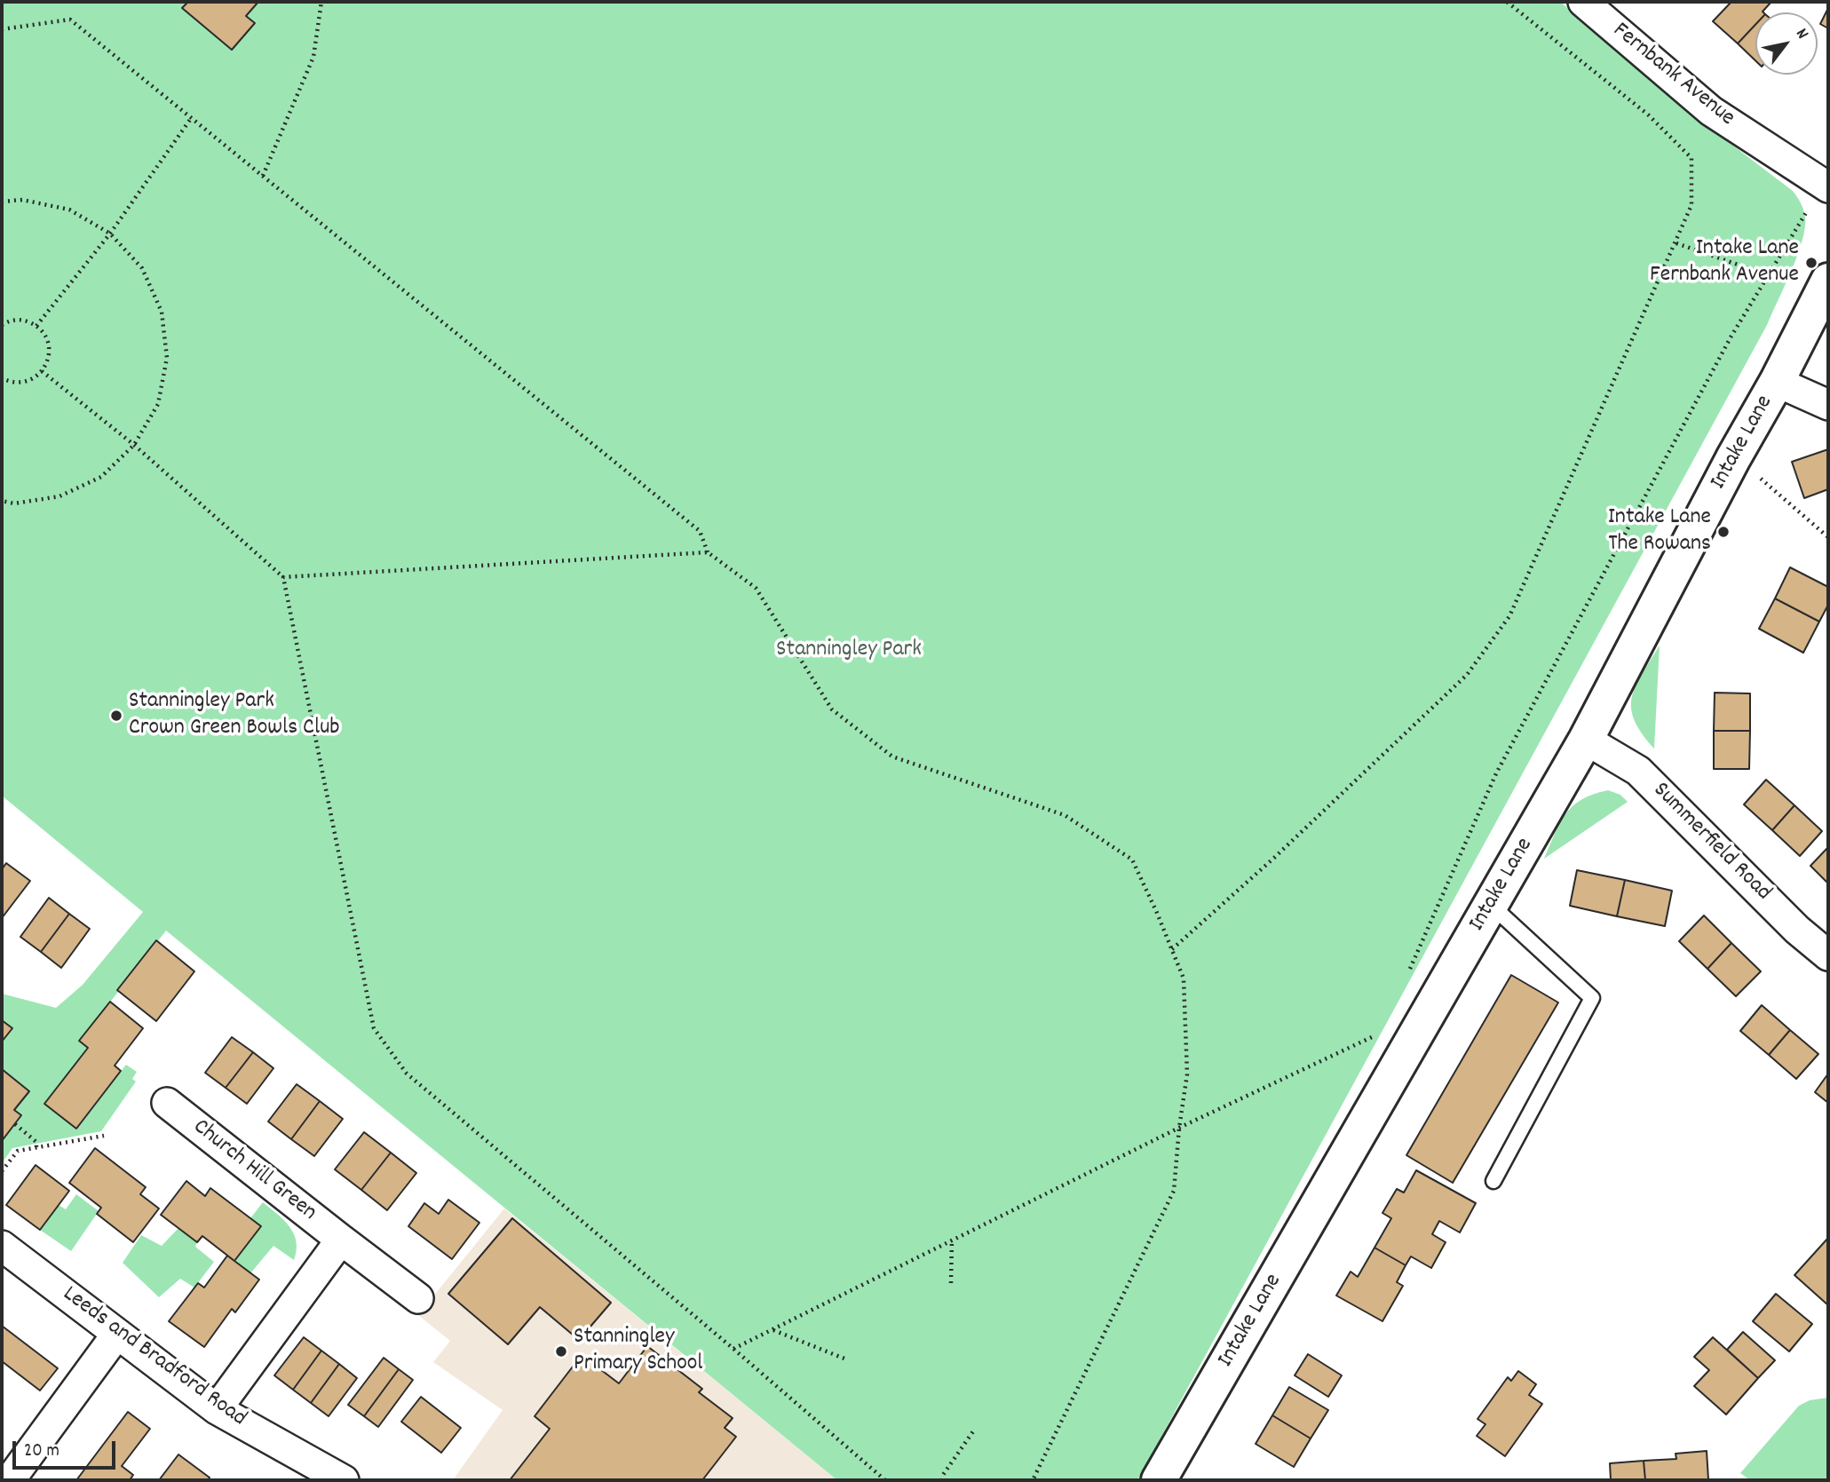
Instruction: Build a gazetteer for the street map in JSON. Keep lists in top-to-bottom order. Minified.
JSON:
{"streets":{"street":["Fernbank Avenue","Intake Lane","Summerfield Road","Church Hill Green","Leeds and Bradford Road"]},"crossings":[["Intake Lane","Summerfield Road"]],"parks":["Stanningley Park"],"places":["Intake Lane Fernbank Avenue","Intake Lane The Rowans","Stanningley Park Crown Green Bowls Club","Stanningley Primary School"],"scale_bar":"20 m","north":"top right"}
